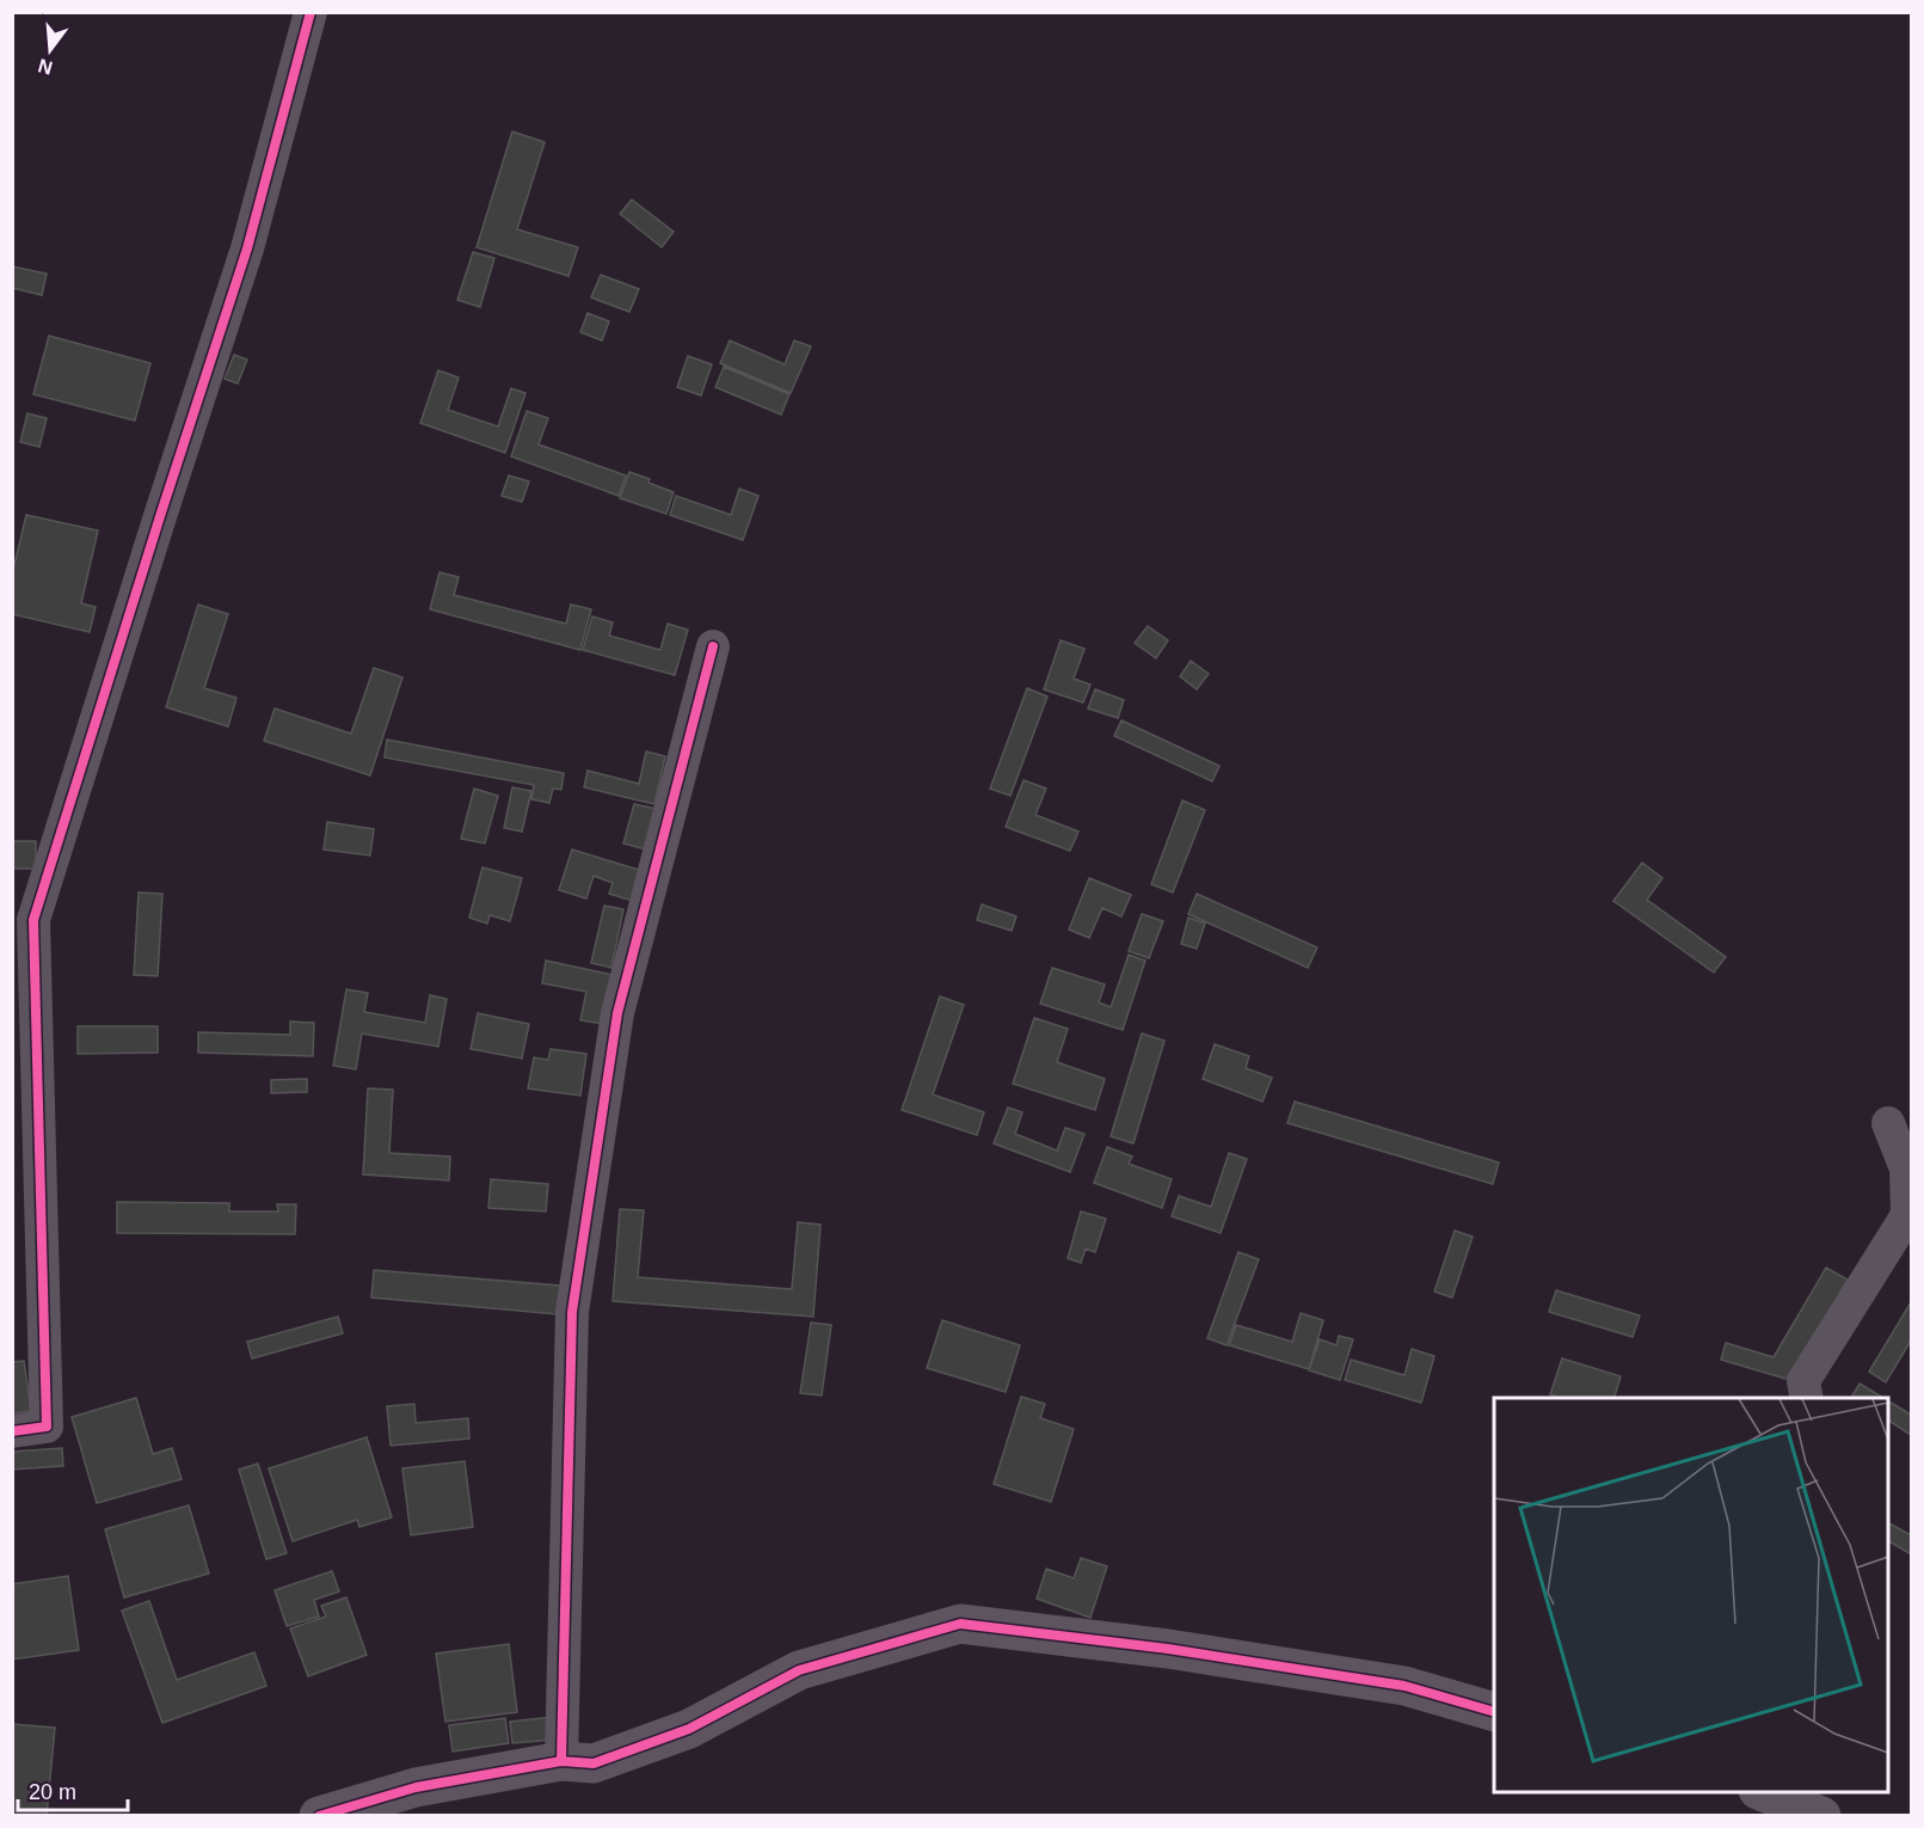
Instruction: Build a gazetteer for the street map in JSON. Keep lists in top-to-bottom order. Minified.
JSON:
{"scale_bar":"20 m","north":"bottom"}
